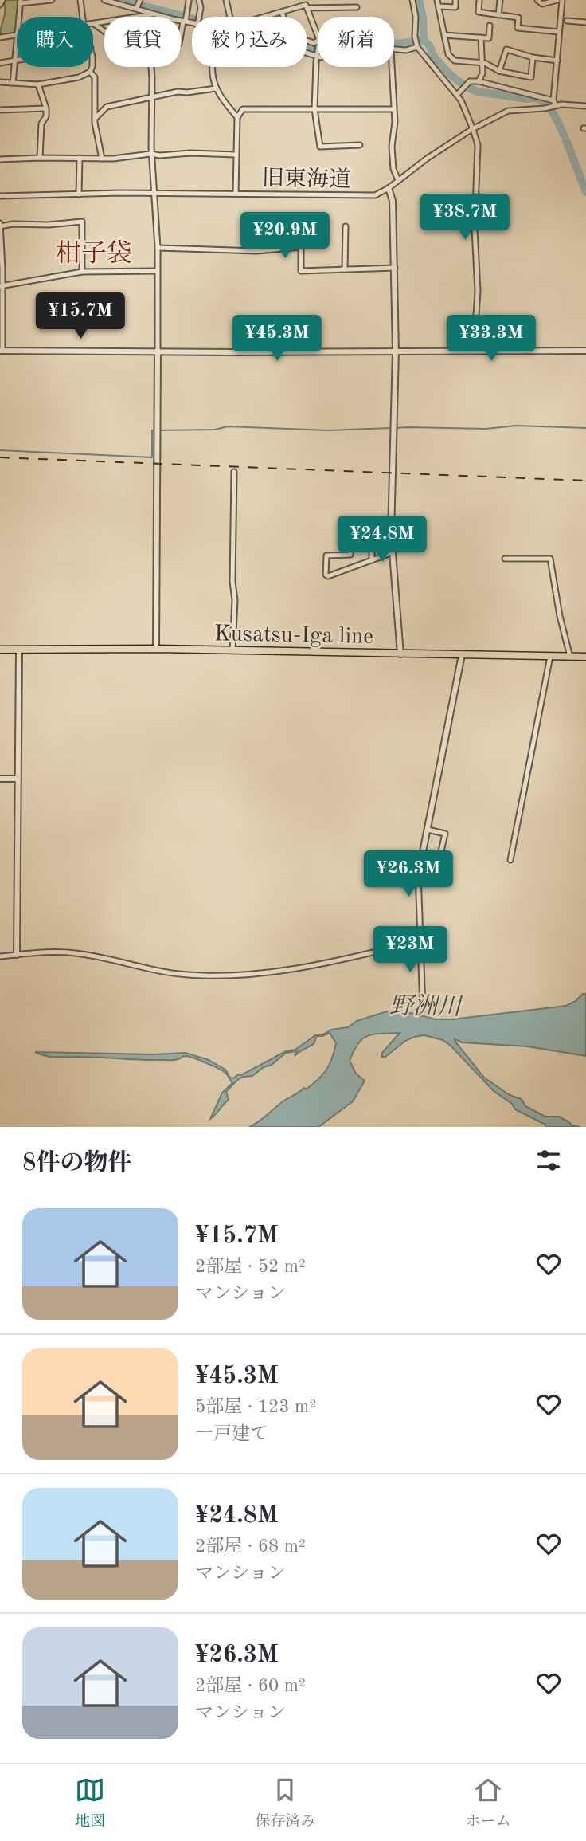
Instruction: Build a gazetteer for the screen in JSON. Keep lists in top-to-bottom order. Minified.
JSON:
{"streets":{"main road":["Kusatsu-Iga line"],"street":["旧東海道"]},"districts":["柑子袋"],"water":["野洲川"],"page":{"chip":["購入","賃貸","絞り込み","新着"],"price":["¥38.7M","¥20.9M","¥15.7M","¥45.3M","¥33.3M","¥24.8M","¥26.3M","¥23M"],"heading":"8件の物件","list":[{"name":"¥15.7M","note":"2部屋 · 52 m² · マンション"},{"name":"¥45.3M","note":"5部屋 · 123 m² · 一戸建て"},{"name":"¥24.8M","note":"2部屋 · 68 m² · マンション"},{"name":"¥26.3M","note":"2部屋 · 60 m² · マンション"}],"tabs":["地図","保存済み","ホーム"]}}
